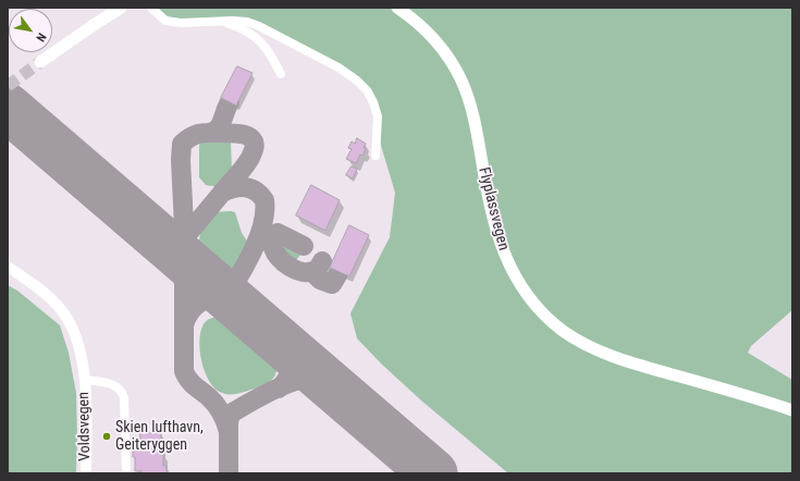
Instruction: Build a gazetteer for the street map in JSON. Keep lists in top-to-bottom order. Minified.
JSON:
{"streets":{"main road":["Flyplassvegen"],"street":["Voldsvegen"]},"places":["Skien lufthavn, Geiteryggen"],"north":"bottom right"}
